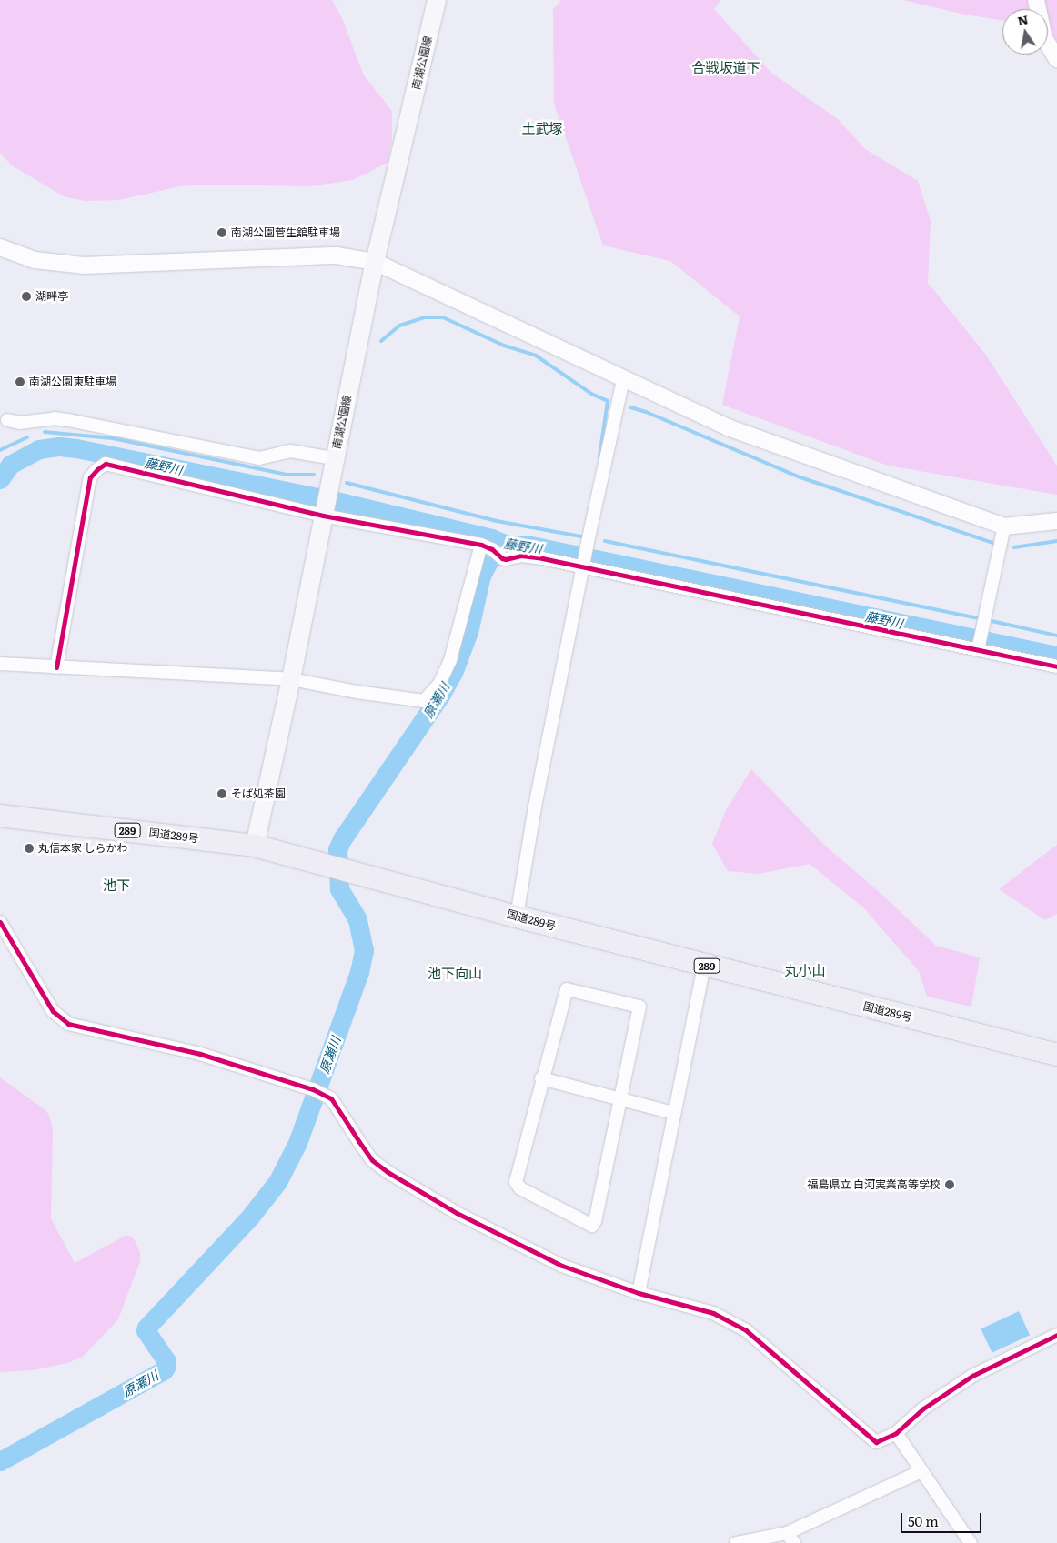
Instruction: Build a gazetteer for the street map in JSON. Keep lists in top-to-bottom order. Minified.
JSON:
{"streets":{"highway":["289","国道289号"],"main road":["南湖公園線"]},"crossings":[["南湖公園線","国道289号"]],"districts":["合戦坂道下","土武塚","池下","丸小山","池下向山"],"water":["藤野川","原瀬川"],"places":["南湖公園菅生舘駐車場","湖畔亭","南湖公園東駐車場","そば処茶園","丸信本家 しらかわ","福島県立 白河実業高等学校"],"scale_bar":"50 m","north":"top"}
